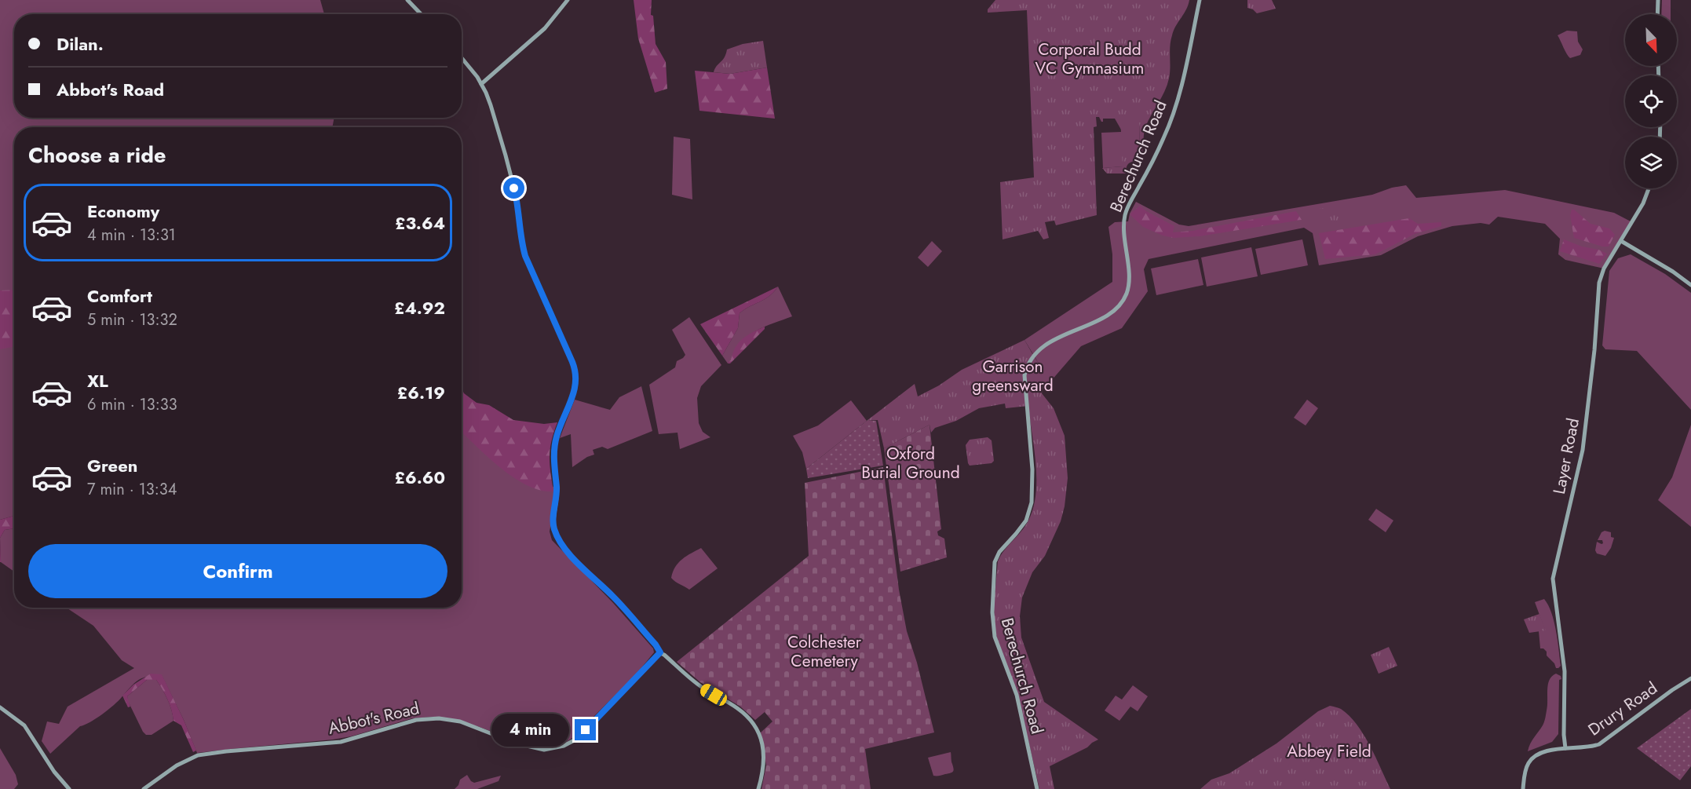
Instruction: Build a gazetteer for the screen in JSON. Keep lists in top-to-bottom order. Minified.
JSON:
{"streets":{"main road":["Berechurch Road","Layer Road","Drury Road","Abbot's Road"]},"crossings":[["Layer Road","Drury Road"]],"parks":["Corporal Budd VC Gymnasium","Garrison greensward","Oxford Burial Ground","Colchester Cemetery","Abbey Field"],"north":"bottom right","page":{"banner":["Dilan.","Abbot's Road"],"heading":"Choose a ride","list":[{"name":"Economy","note":"4 min · 13:31","value":"£3.64"},{"name":"Comfort","note":"5 min · 13:32","value":"£4.92"},{"name":"XL","note":"6 min · 13:33","value":"£6.19"},{"name":"Green","note":"7 min · 13:34","value":"£6.60"}],"buttons":"Confirm","bubble":"4 min"}}
